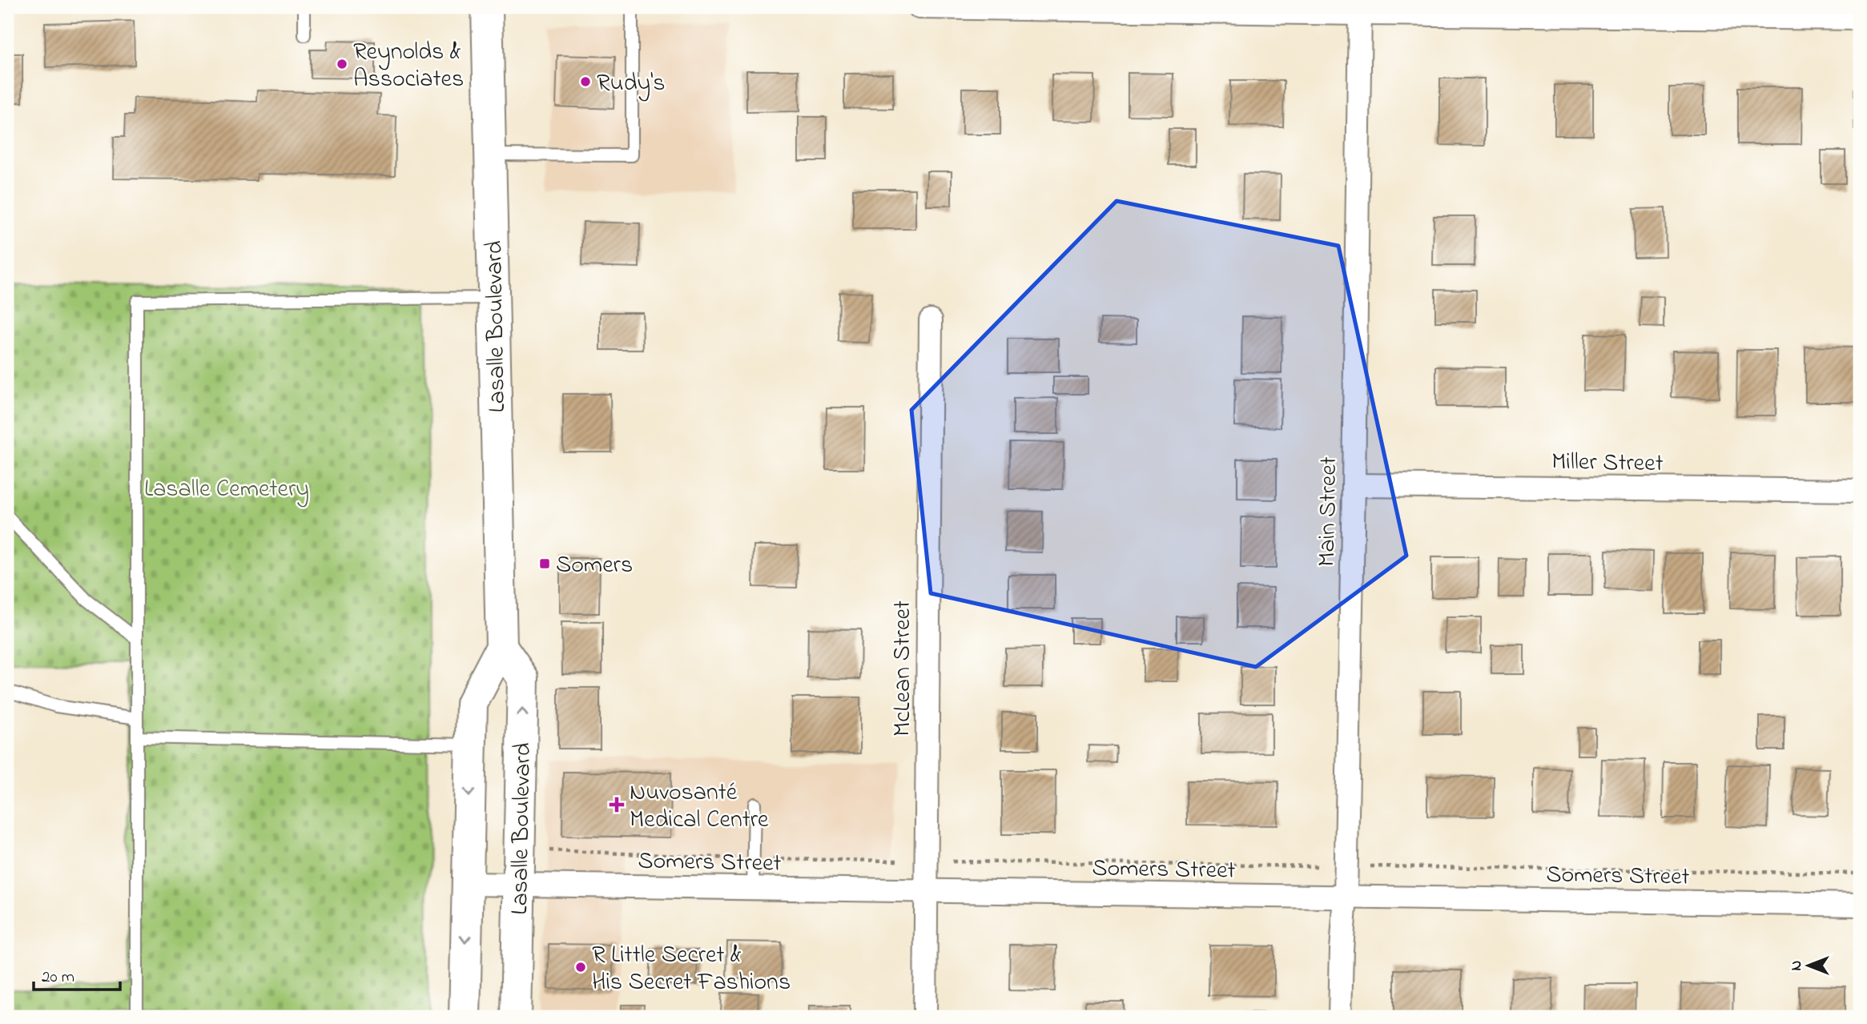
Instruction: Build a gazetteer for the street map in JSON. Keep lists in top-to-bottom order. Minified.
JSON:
{"streets":{"main road":["Lasalle Boulevard"],"street":["Miller Street","Main Street","McLean Street","Somers Street"]},"crossings":[["Lasalle Boulevard","Somers Street"],["Miller Street","Main Street"],["Main Street","Somers Street"],["McLean Street","Somers Street"]],"parks":["Lasalle Cemetery"],"places":{"other":["Reynolds & Associates","Rudy's","R Little Secret & His Secret Fashions"],"transit":["Somers"],"health":["Nuvosanté Medical Centre"]},"scale_bar":"20 m","north":"left"}
